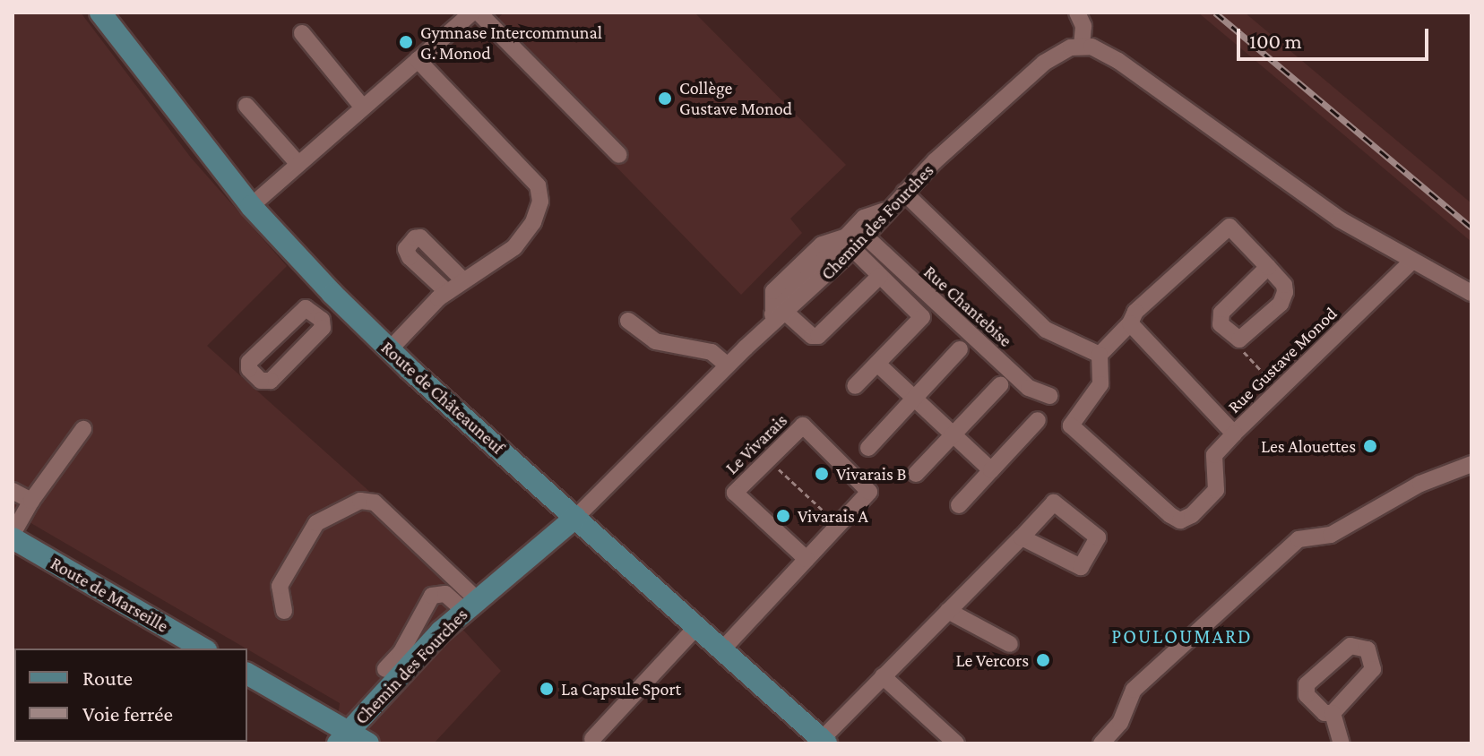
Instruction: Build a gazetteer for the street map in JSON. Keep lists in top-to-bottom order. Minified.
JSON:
{"streets":{"main road":["Chemin des Fourches","Route de Châteauneuf","Route de Marseille"],"street":["Rue Chantebise","Rue Gustave Monod","Le Vivarais"]},"crossings":[["Chemin des Fourches","Rue Chantebise"],["Chemin des Fourches","Route de Châteauneuf"],["Route de Châteauneuf","Le Vivarais"]],"districts":["POULOUMARD"],"places":["Gymnase Intercommunal G. Monod","Collège Gustave Monod","Les Alouettes","Vivarais B","Vivarais A","Le Vercors","La Capsule Sport"],"legend":["Route","Voie ferrée"],"scale_bar":"100 m"}
